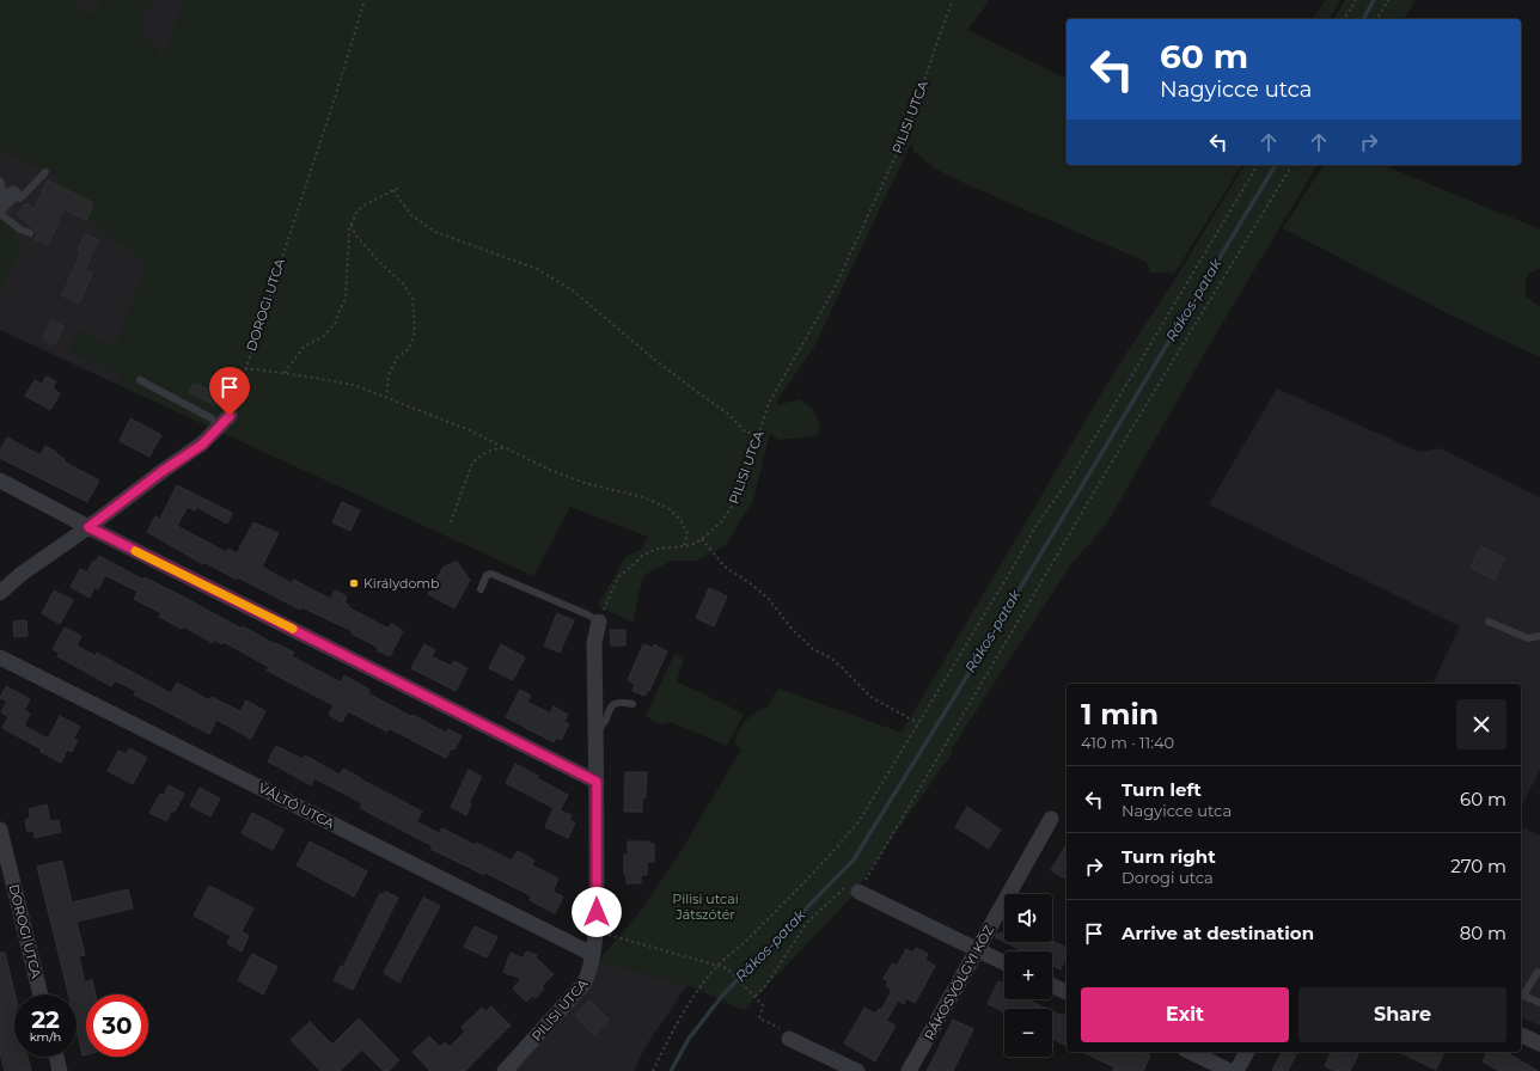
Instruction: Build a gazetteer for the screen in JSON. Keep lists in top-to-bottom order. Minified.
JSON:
{"streets":{"street":["PILISI UTCA","DOROGI UTCA","VÁLTÓ UTCA","RÁKOSVÖLGYI KÖZ"]},"crossings":[["PILISI UTCA","VÁLTÓ UTCA"]],"water":["Rákos-patak"],"parks":["Pilisi utcai Játszótér"],"places":["Királydomb"],"page":{"turn":["60 m","Nagyicce utca"],"heading":["1 min","410 m · 11:40"],"list":[{"name":"Turn left","note":"Nagyicce utca","value":"60 m"},{"name":"Turn right","note":"Dorogi utca","value":"270 m"},{"name":"Arrive at destination","value":"80 m"}],"map_buttons":["+","−"],"buttons":["Exit","Share"],"speed":"22 km/h","limit":"30"}}
